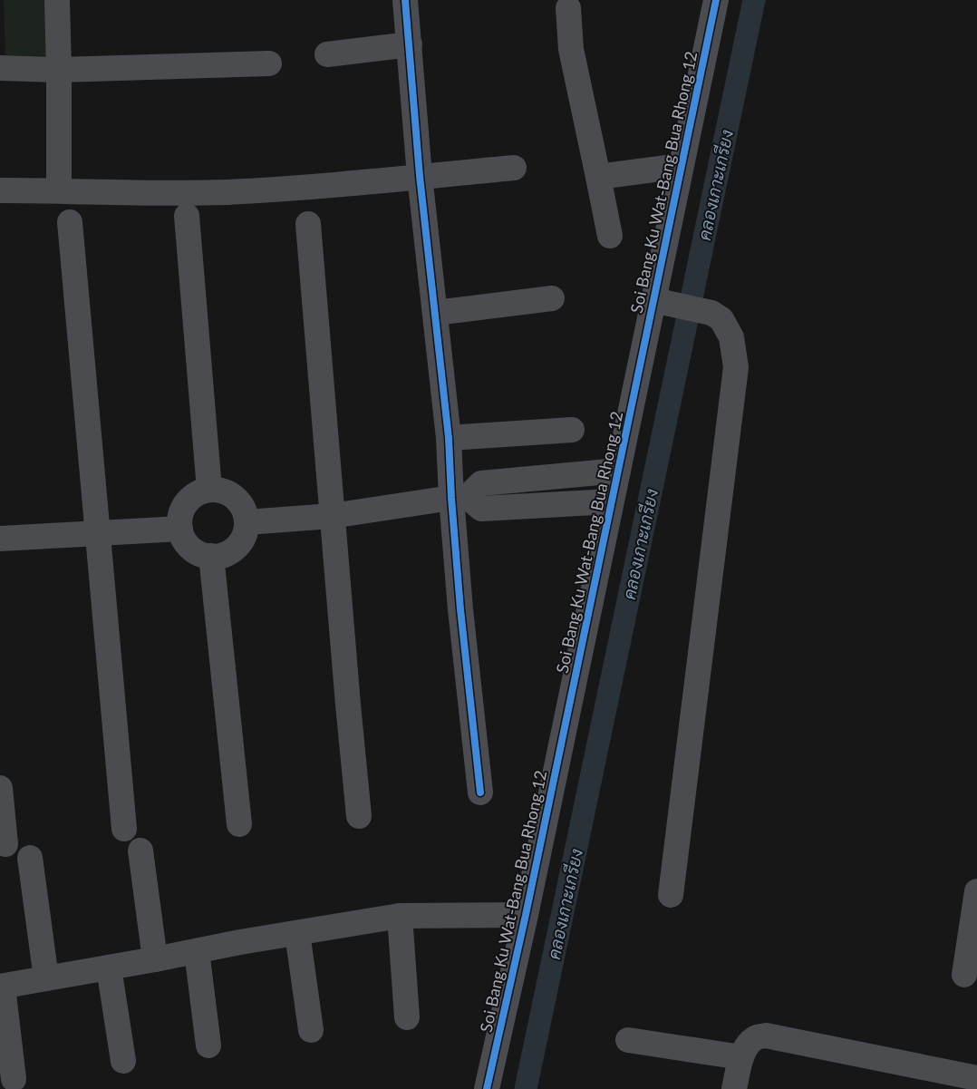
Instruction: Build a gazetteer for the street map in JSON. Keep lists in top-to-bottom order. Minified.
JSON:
{"streets":{"street":["Soi Bang Ku Wat-Bang Bua Rhong 12"]},"water":["คลองเกาะเกรียง"]}
